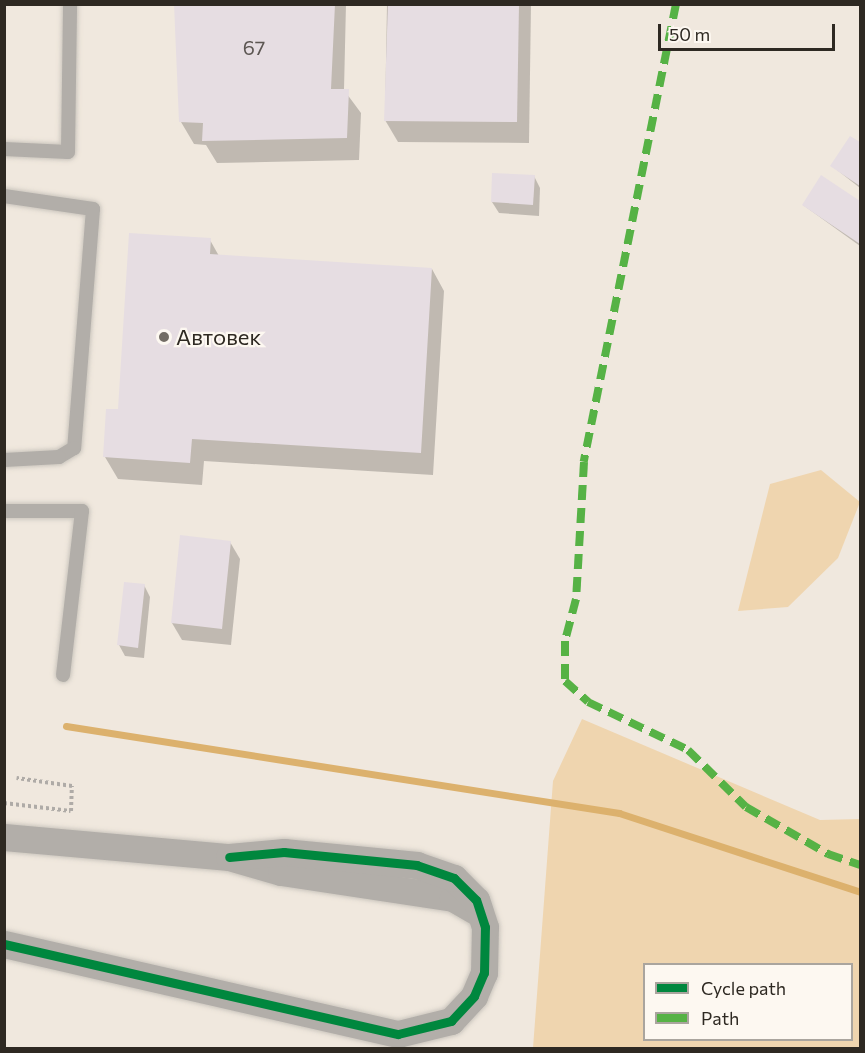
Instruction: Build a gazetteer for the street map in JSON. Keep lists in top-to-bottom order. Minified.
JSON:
{"places":["Автовек"],"house_numbers":["67"],"legend":["Cycle path","Path"],"scale_bar":"50 m"}
